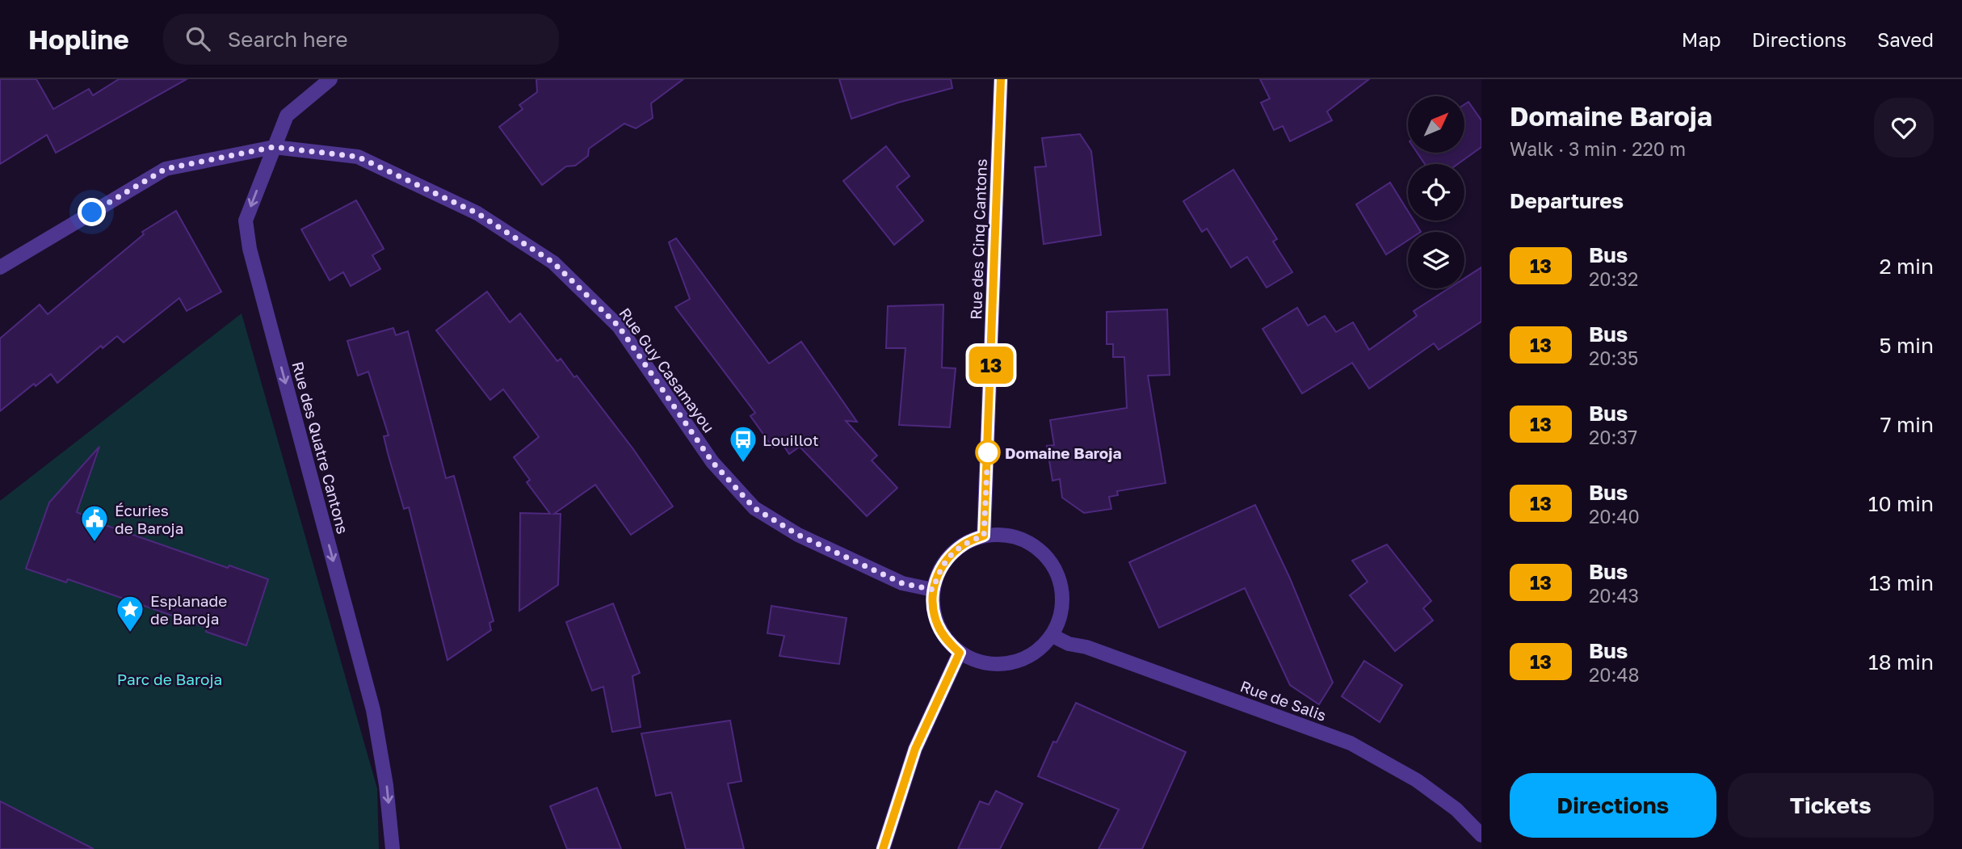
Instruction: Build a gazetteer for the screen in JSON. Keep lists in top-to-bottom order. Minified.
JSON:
{"streets":{"street":["Rue des Cinq Cantons","Rue Guy Casamayou","Rue des Quatre Cantons","Rue de Salis"]},"crossings":[["Rue des Cinq Cantons","Rue Guy Casamayou"],["Rue des Cinq Cantons","Rue de Salis"],["Rue Guy Casamayou","Rue des Quatre Cantons"],["Rue Guy Casamayou","Rue de Salis"]],"one_way":["Rue des Quatre Cantons"],"parks":["Parc de Baroja"],"places":{"other":["Domaine Baroja"],"bus stop":["Louillot"],"public building":["Écuries de Baroja"],"place":["Esplanade de Baroja"]},"lines":["bus line 13"],"north":"top right","page":{"header":"Hopline","search":"Search here","nav":["Map","Directions","Saved"],"on_map":"13","heading":[["Domaine Baroja","Walk · 3 min · 220 m"],"Departures"],"list":[{"mark":"13","name":"Bus","note":"20:32","value":"2 min"},{"mark":"13","name":"Bus","note":"20:35","value":"5 min"},{"mark":"13","name":"Bus","note":"20:37","value":"7 min"},{"mark":"13","name":"Bus","note":"20:40","value":"10 min"},{"mark":"13","name":"Bus","note":"20:43","value":"13 min"},{"mark":"13","name":"Bus","note":"20:48","value":"18 min"}],"buttons":["Directions","Tickets"]}}
